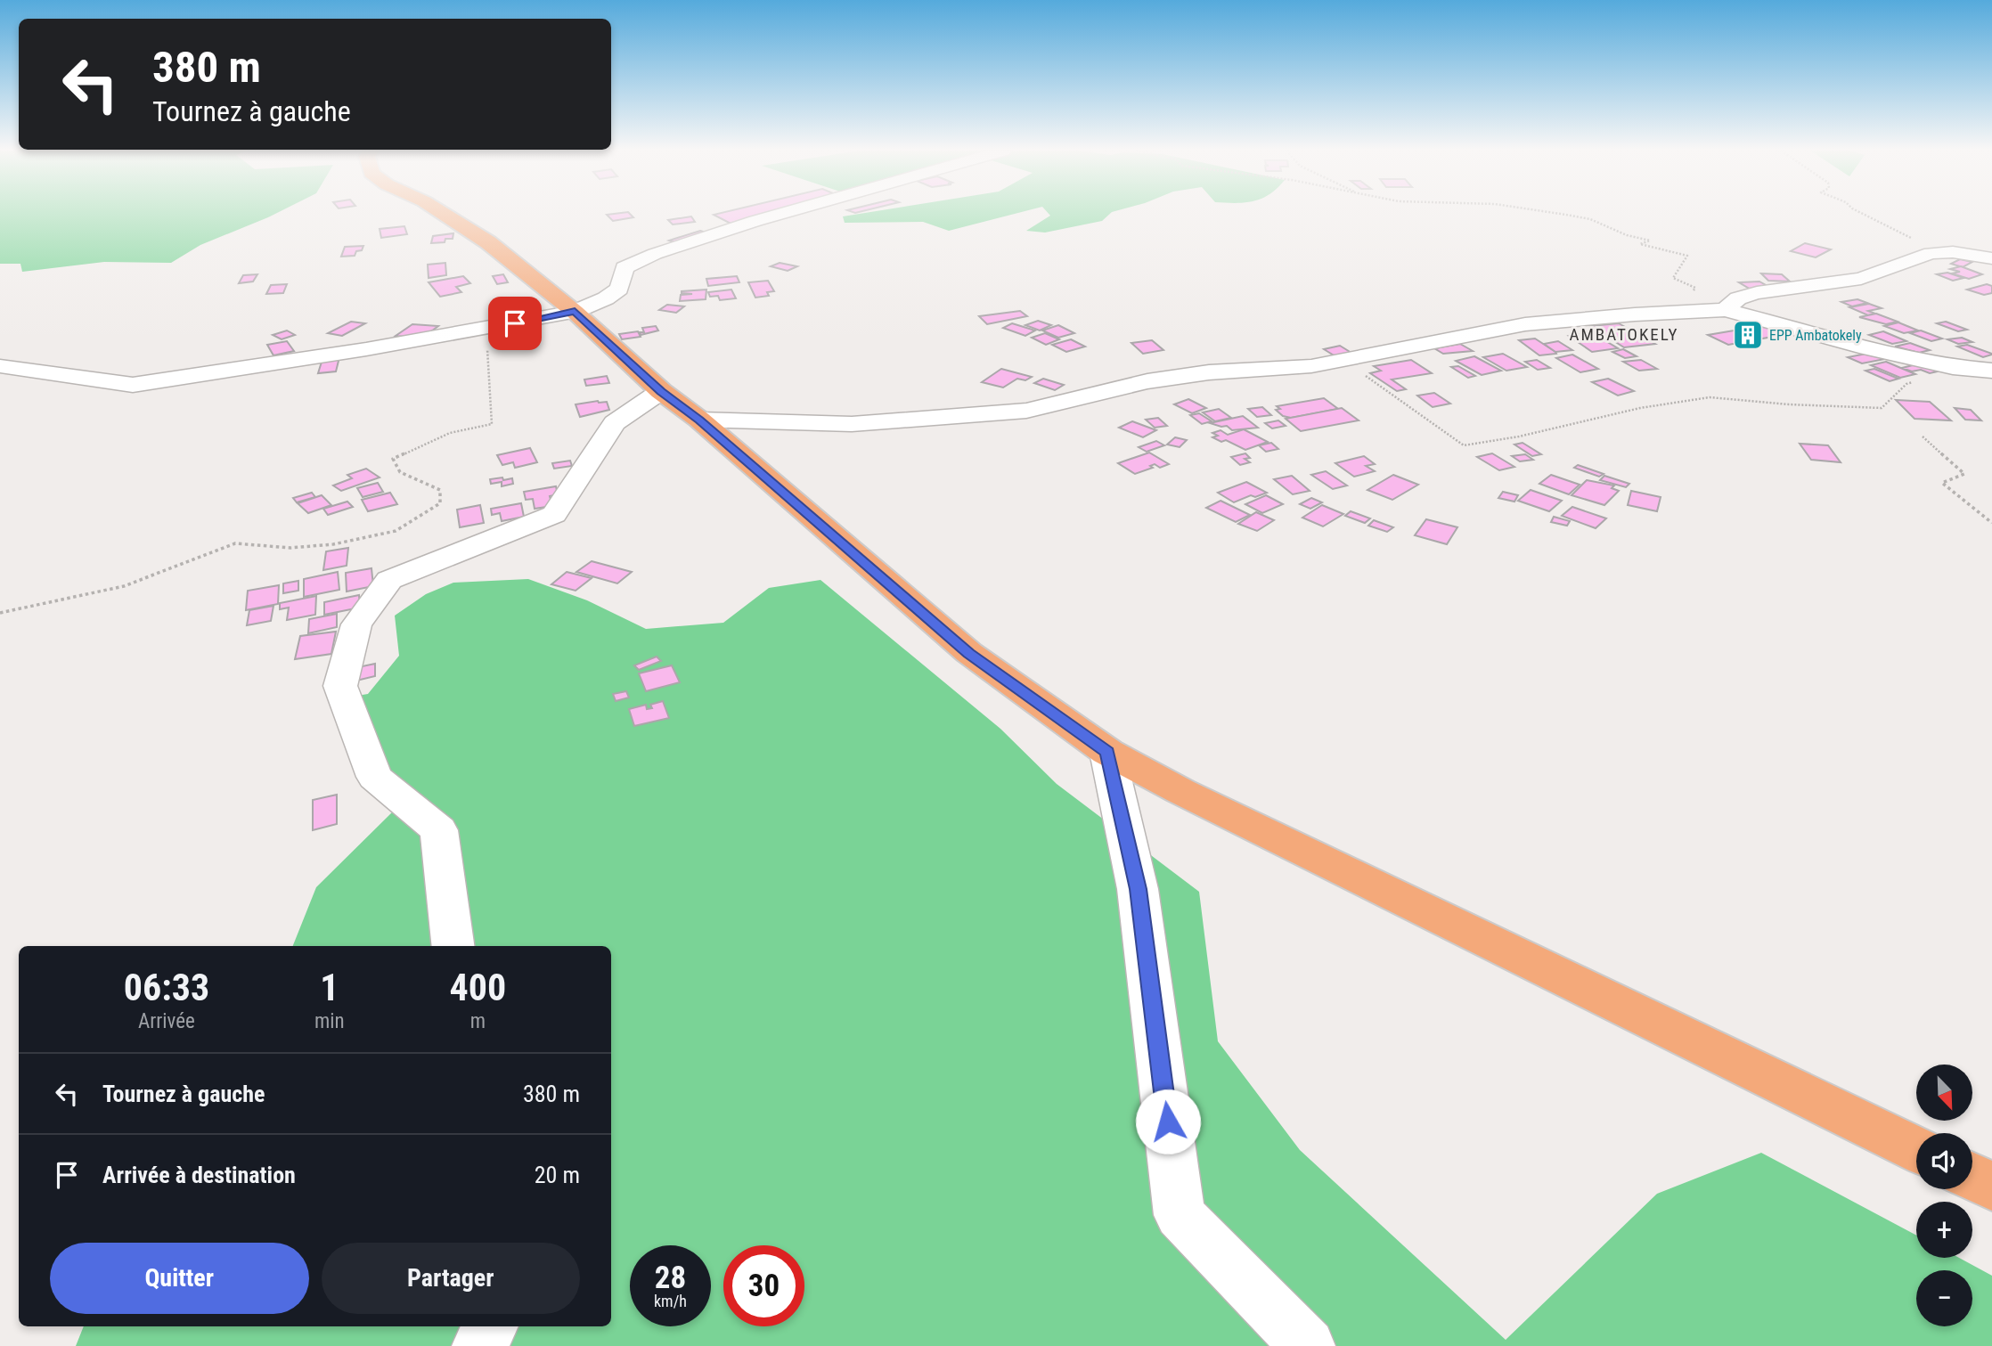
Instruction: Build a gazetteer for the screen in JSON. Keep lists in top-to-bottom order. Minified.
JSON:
{"districts":["AMBATOKELY"],"places":{"building":["EPP Ambatokely"]},"north":"bottom right","page":{"turn":["380 m","Tournez à gauche"],"eta":["06:33","Arrivée","1","min","400","m"],"list":[{"name":"Tournez à gauche","value":"380 m"},{"name":"Arrivée à destination","value":"20 m"}],"map_buttons":["+","−"],"buttons":["Quitter","Partager"],"speed":"28 km/h","limit":"30"}}
